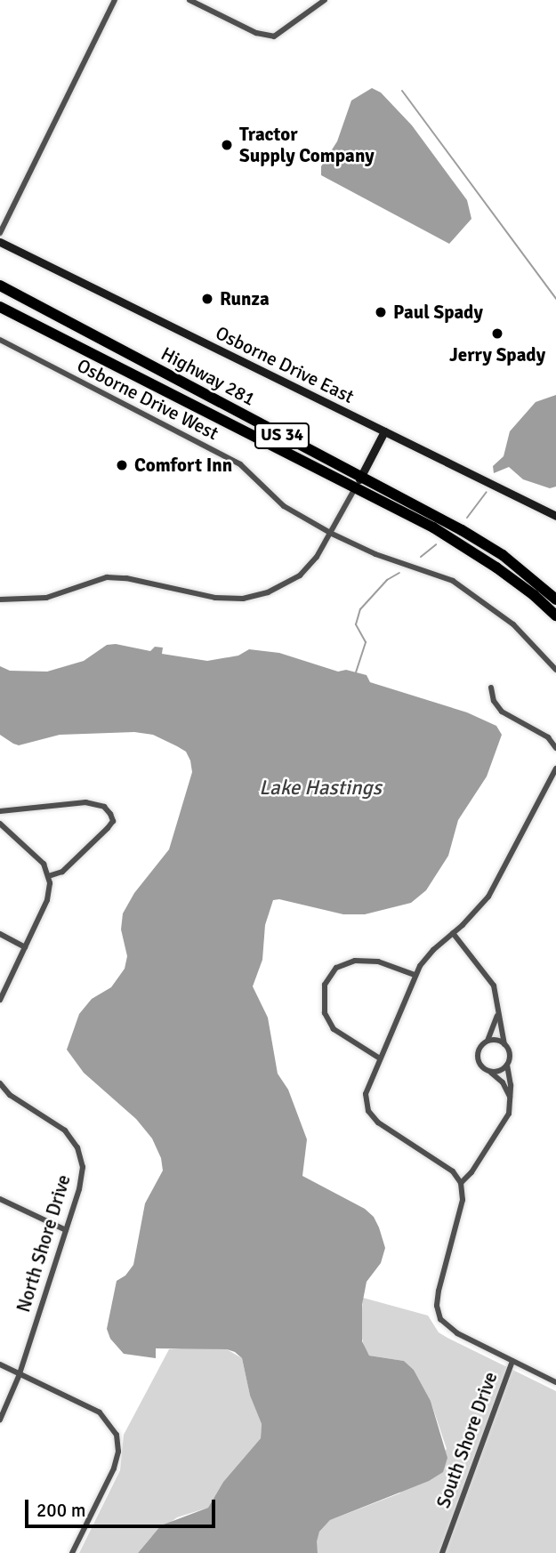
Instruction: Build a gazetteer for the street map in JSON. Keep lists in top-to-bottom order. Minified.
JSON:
{"streets":{"highway":["Highway 281","US 34"],"street":["Osborne Drive East","Osborne Drive West","North Shore Drive","South Shore Drive"]},"water":["Lake Hastings"],"places":["Tractor Supply Company","Runza","Paul Spady","Jerry Spady","Comfort Inn"],"scale_bar":"200 m"}
